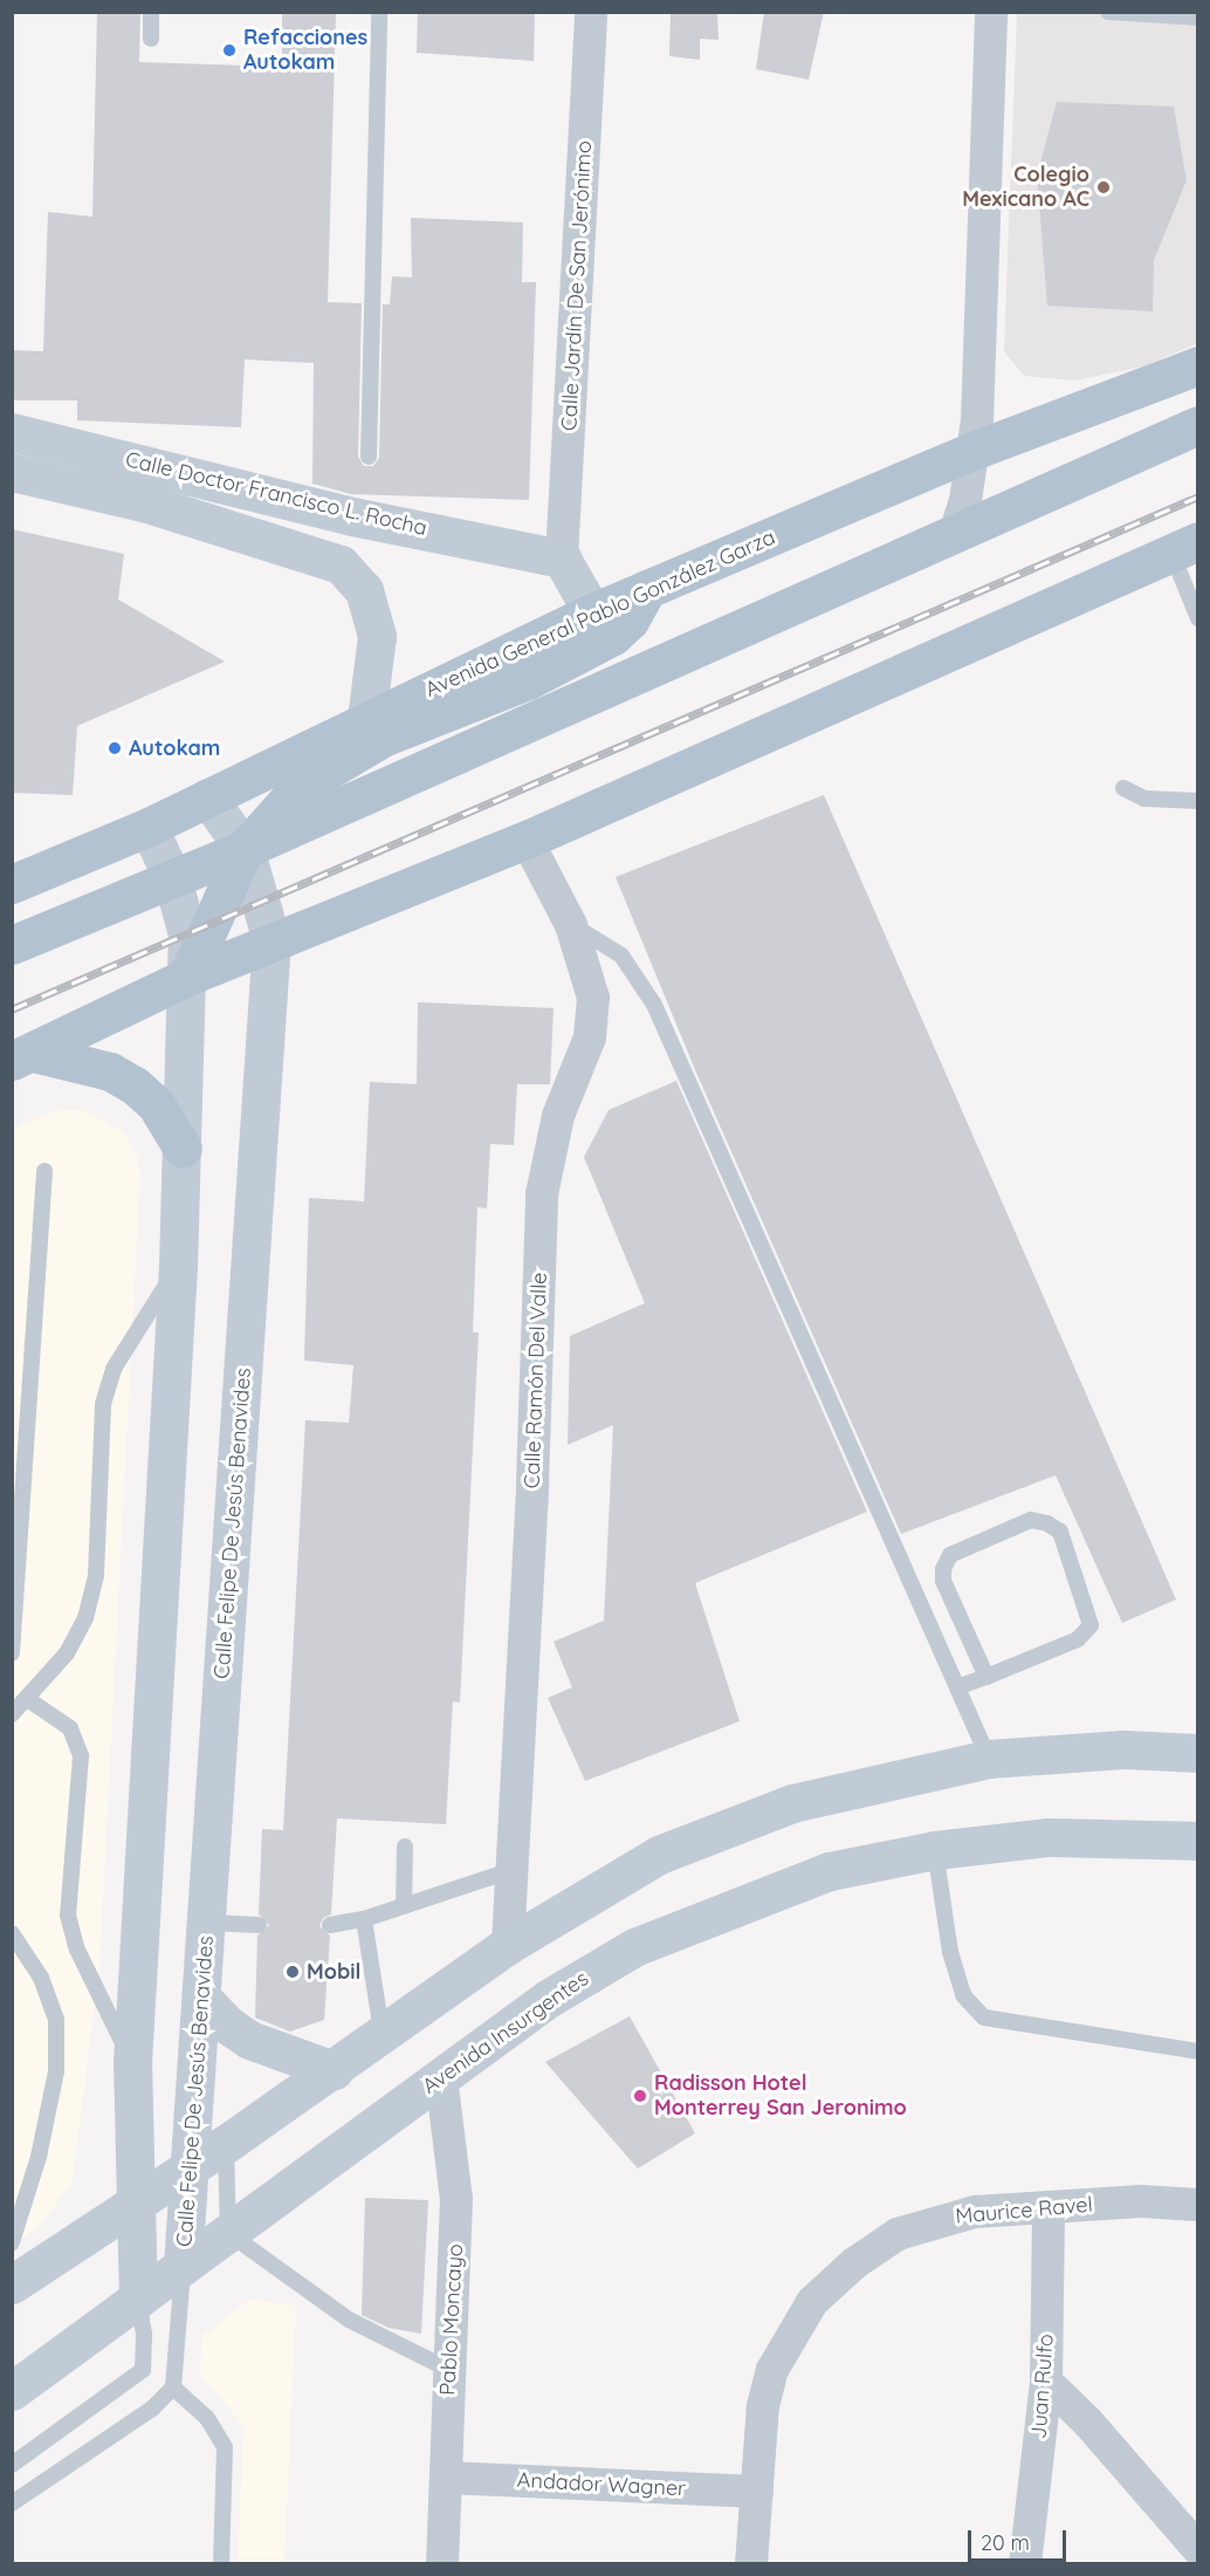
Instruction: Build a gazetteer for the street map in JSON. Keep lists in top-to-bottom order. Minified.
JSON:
{"streets":{"main road":["Avenida General Pablo González Garza"],"street":["Calle Jardín De San Jerónimo","Calle Doctor Francisco L. Rocha","Calle Ramón Del Valle","Calle Felipe De Jesús Benavides","Avenida Insurgentes","Maurice Ravel","Pablo Moncayo","Juan Rulfo","Andador Wagner"]},"crossings":[["Calle Jardín De San Jerónimo","Calle Doctor Francisco L. Rocha"],["Avenida General Pablo González Garza","Calle Felipe De Jesús Benavides"],["Calle Felipe De Jesús Benavides","Avenida Insurgentes"],["Avenida Insurgentes","Pablo Moncayo"],["Maurice Ravel","Juan Rulfo"],["Maurice Ravel","Andador Wagner"],["Pablo Moncayo","Andador Wagner"]],"places":["Refacciones Autokam","Colegio Mexicano AC","Autokam","Mobil","Radisson Hotel Monterrey San Jeronimo"],"scale_bar":"20 m"}
